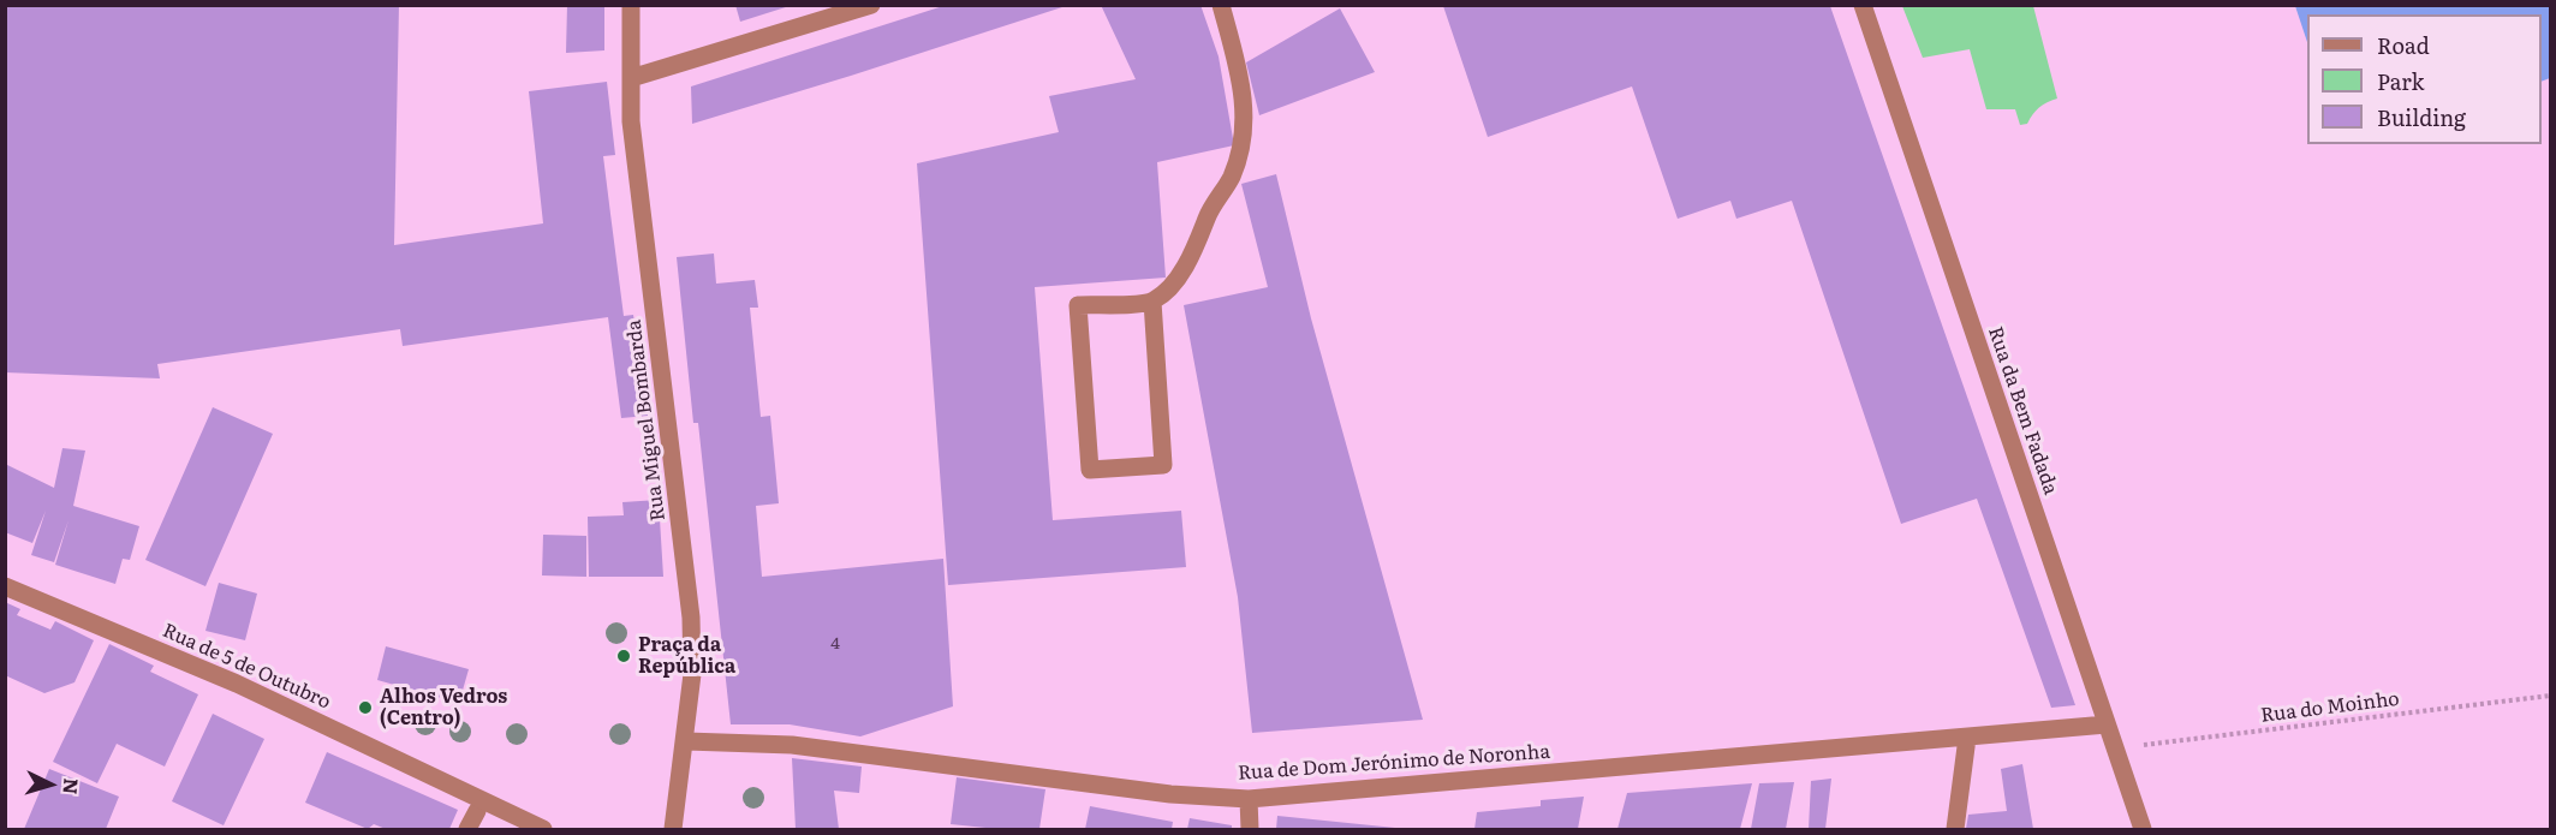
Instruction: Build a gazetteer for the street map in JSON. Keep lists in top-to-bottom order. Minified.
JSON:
{"streets":{"street":["Rua da Bem Fadada","Rua Miguel Bombarda","Rua de 5 de Outubro","Rua de Dom Jerónimo de Noronha"],"path":["Rua do Moinho"]},"crossings":[["Rua da Bem Fadada","Rua do Moinho"],["Rua da Bem Fadada","Rua de Dom Jerónimo de Noronha"],["Rua Miguel Bombarda","Rua de Dom Jerónimo de Noronha"]],"places":["Praça da República","Alhos Vedros (Centro)"],"house_numbers":["4"],"legend":["Road","Park","Building"],"north":"right"}
